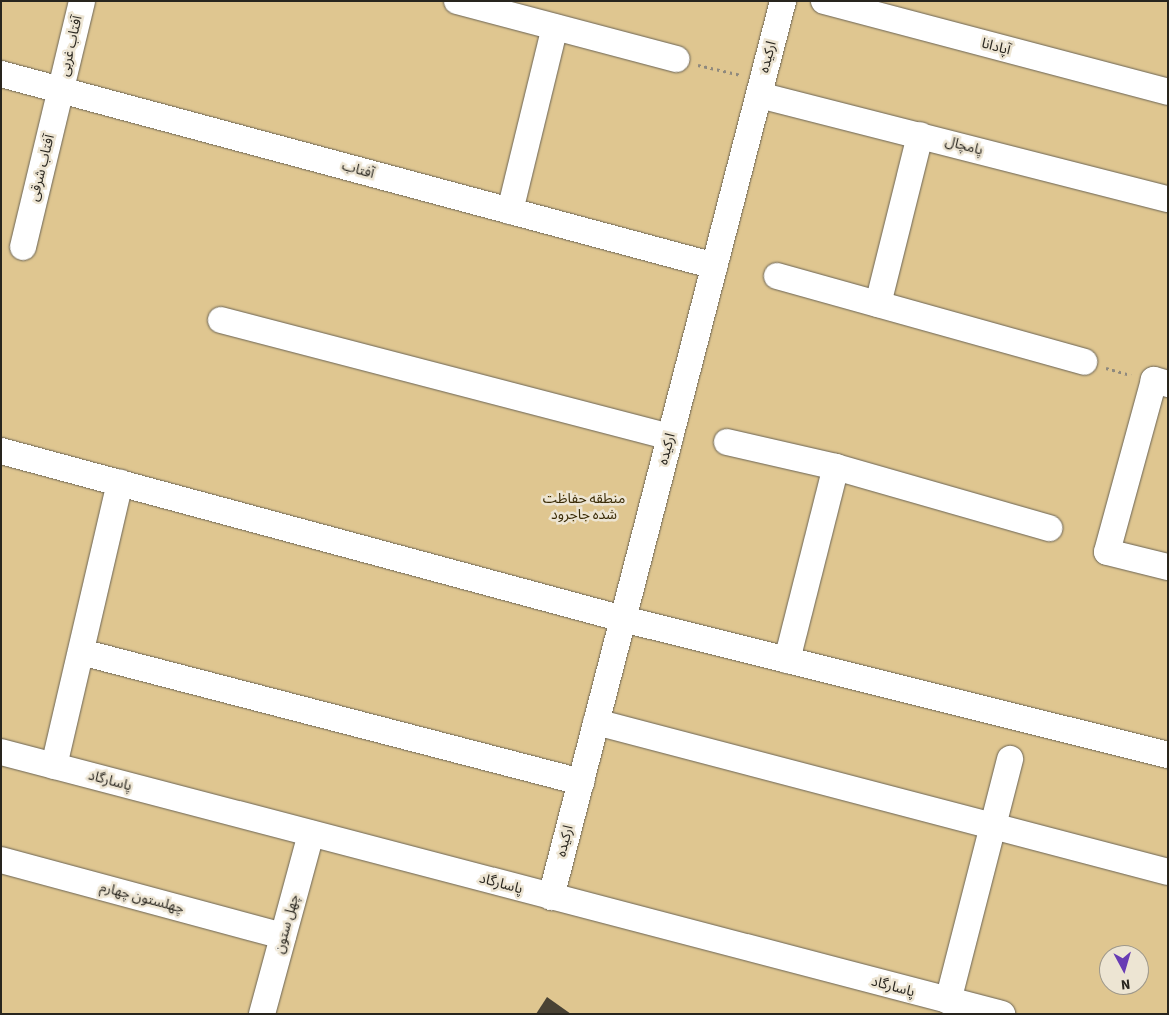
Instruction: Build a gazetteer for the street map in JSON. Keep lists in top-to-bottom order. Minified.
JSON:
{"streets":{"street":["آفتاب غربی","آپادانا","ارکیده","پامچال","آفتاب شرقی","آفتاب","پاسارگاد","چهلستون چهارم","چهل ستون"]},"crossings":[["آفتاب غربی","آفتاب شرقی"],["آفتاب غربی","آفتاب"],["ارکیده","پامچال"],["ارکیده","آفتاب"],["ارکیده","پاسارگاد"],["آفتاب شرقی","آفتاب"],["پاسارگاد","چهل ستون"],["چهلستون چهارم","چهل ستون"]],"parks":["منطقه حفاظت شده جاجرود"],"north":"bottom"}
